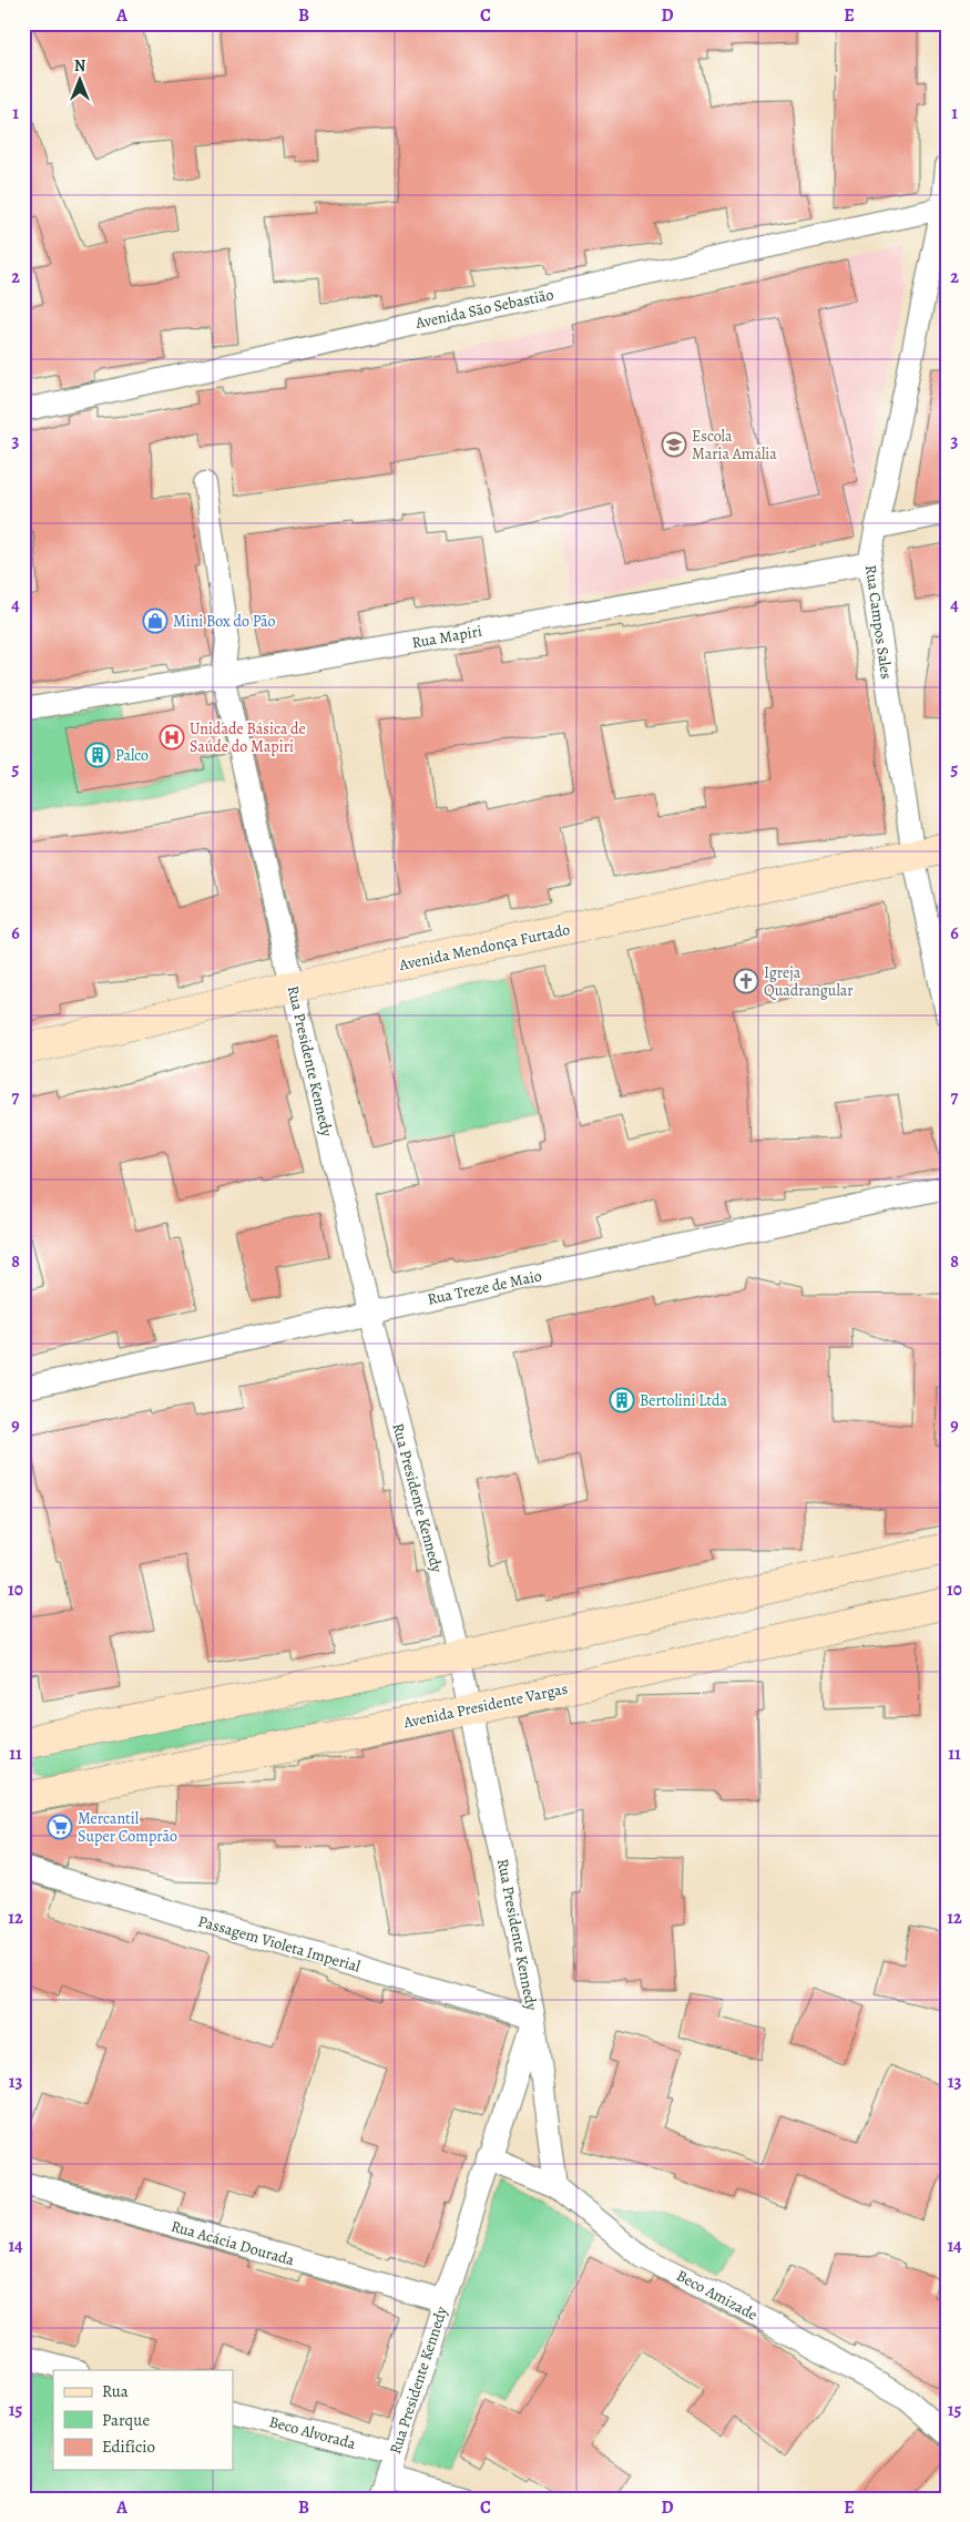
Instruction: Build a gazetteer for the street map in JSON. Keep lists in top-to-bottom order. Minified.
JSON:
{"streets":{"street":["Avenida São Sebastião","Rua Campos Sales","Rua Mapiri","Avenida Mendonça Furtado","Rua Presidente Kennedy","Rua Treze de Maio","Avenida Presidente Vargas","Passagem Violeta Imperial","Rua Acácia Dourada","Beco Amizade","Beco Alvorada"]},"crossings":[["Avenida São Sebastião","Rua Campos Sales"],["Rua Campos Sales","Rua Mapiri"],["Rua Campos Sales","Avenida Mendonça Furtado"],["Rua Mapiri","Rua Presidente Kennedy"],["Avenida Mendonça Furtado","Rua Presidente Kennedy"],["Rua Presidente Kennedy","Rua Treze de Maio"],["Rua Presidente Kennedy","Avenida Presidente Vargas"],["Rua Presidente Kennedy","Passagem Violeta Imperial"],["Rua Presidente Kennedy","Rua Acácia Dourada"],["Rua Presidente Kennedy","Beco Amizade"],["Rua Presidente Kennedy","Beco Alvorada"]],"places":{"school or university":["Escola Maria Amália"],"shop":["Mini Box do Pão"],"hospital":["Unidade Básica de Saúde do Mapiri"],"building":["Palco","Bertolini Ltda"],"church":["Igreja Quadrangular"],"supermarket":["Mercantil Super Comprão"]},"legend":["Rua","Parque","Edifício"],"north":"top","grid":{"columns":["A","B","C","D","E"],"rows":["1","2","3","4","5","6","7","8","9","10","11","12","13","14","15"]}}
